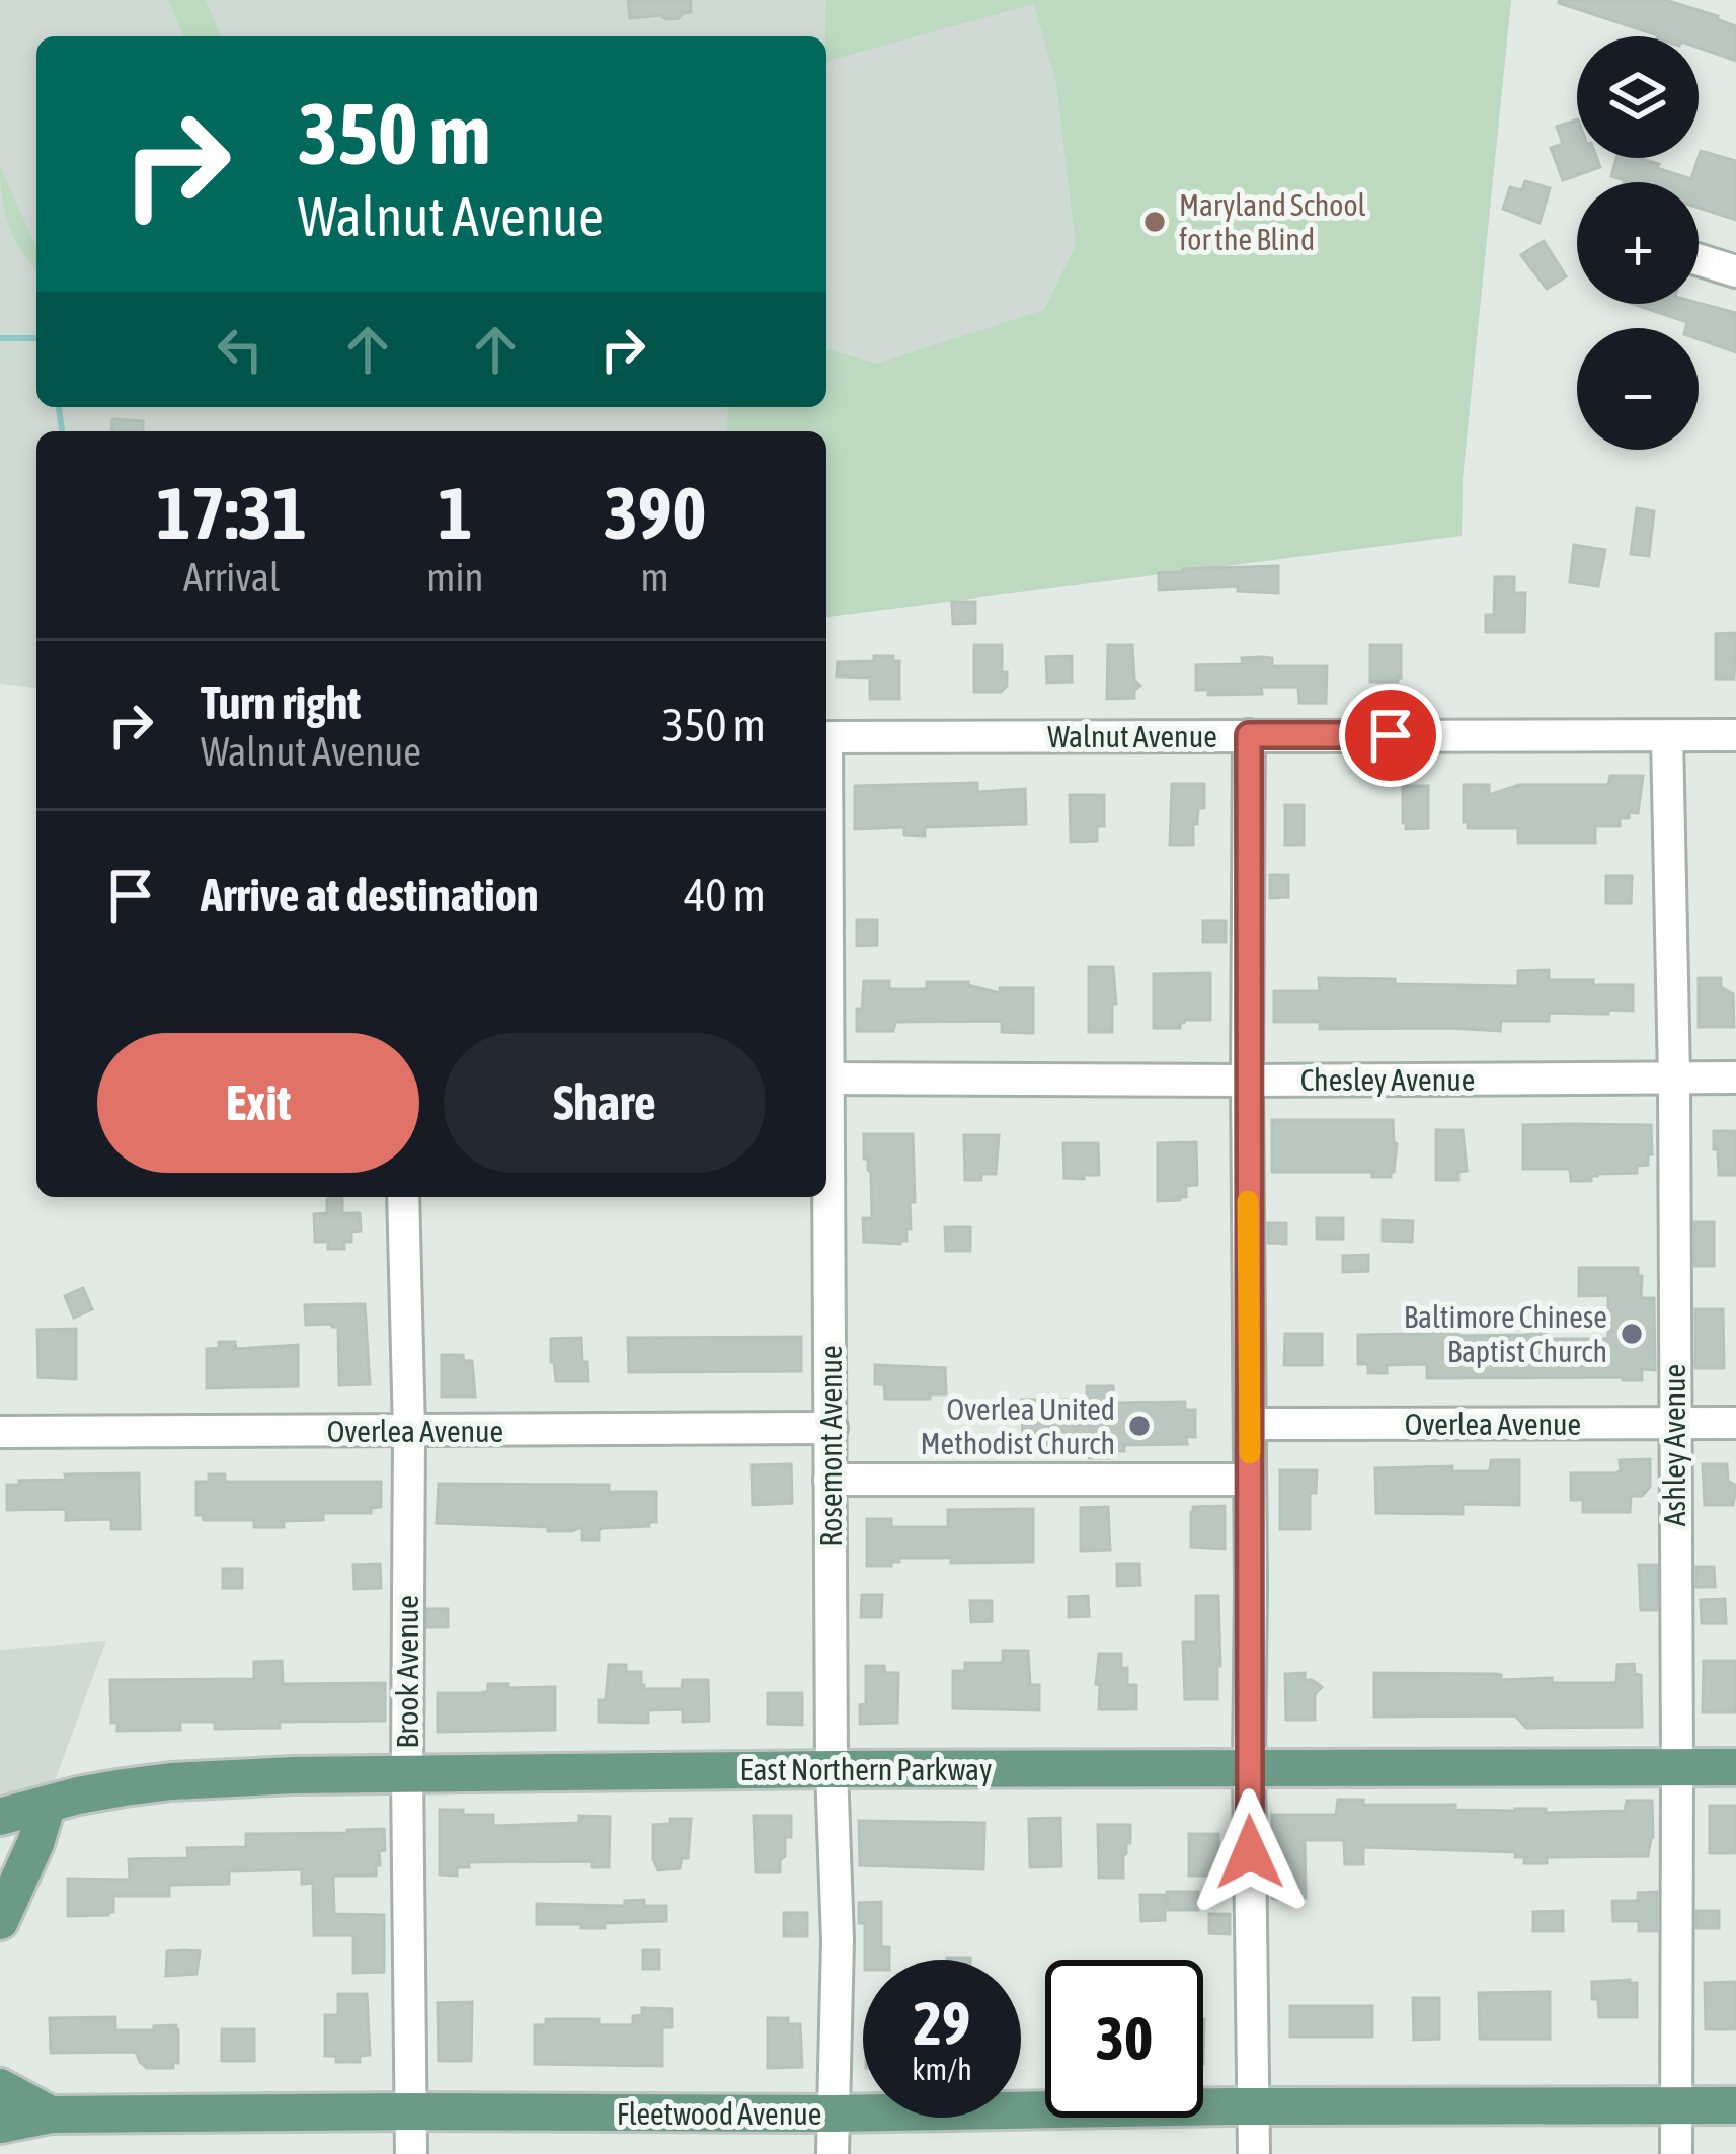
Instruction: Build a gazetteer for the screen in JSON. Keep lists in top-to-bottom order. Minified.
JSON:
{"streets":{"main road":["East Northern Parkway","Fleetwood Avenue"],"street":["Walnut Avenue","Chesley Avenue","Overlea Avenue","Ashley Avenue","Rosemont Avenue","Brook Avenue"]},"crossings":[["Walnut Avenue","Ashley Avenue"],["Chesley Avenue","Ashley Avenue"],["Overlea Avenue","Ashley Avenue"],["Overlea Avenue","Rosemont Avenue"],["Overlea Avenue","Brook Avenue"],["Ashley Avenue","East Northern Parkway"],["Ashley Avenue","Fleetwood Avenue"],["Rosemont Avenue","East Northern Parkway"],["Rosemont Avenue","Fleetwood Avenue"],["Brook Avenue","East Northern Parkway"],["Brook Avenue","Fleetwood Avenue"]],"places":["Maryland School for the Blind","Baltimore Chinese Baptist Church","Overlea United Methodist Church"],"page":{"map_buttons":["+","−"],"turn":["350 m","Walnut Avenue"],"eta":["17:31","Arrival","1","min","390","m"],"list":[{"name":"Turn right","note":"Walnut Avenue","value":"350 m"},{"name":"Arrive at destination","value":"40 m"}],"buttons":["Exit","Share"],"speed":"29 km/h","limit":"30"}}
